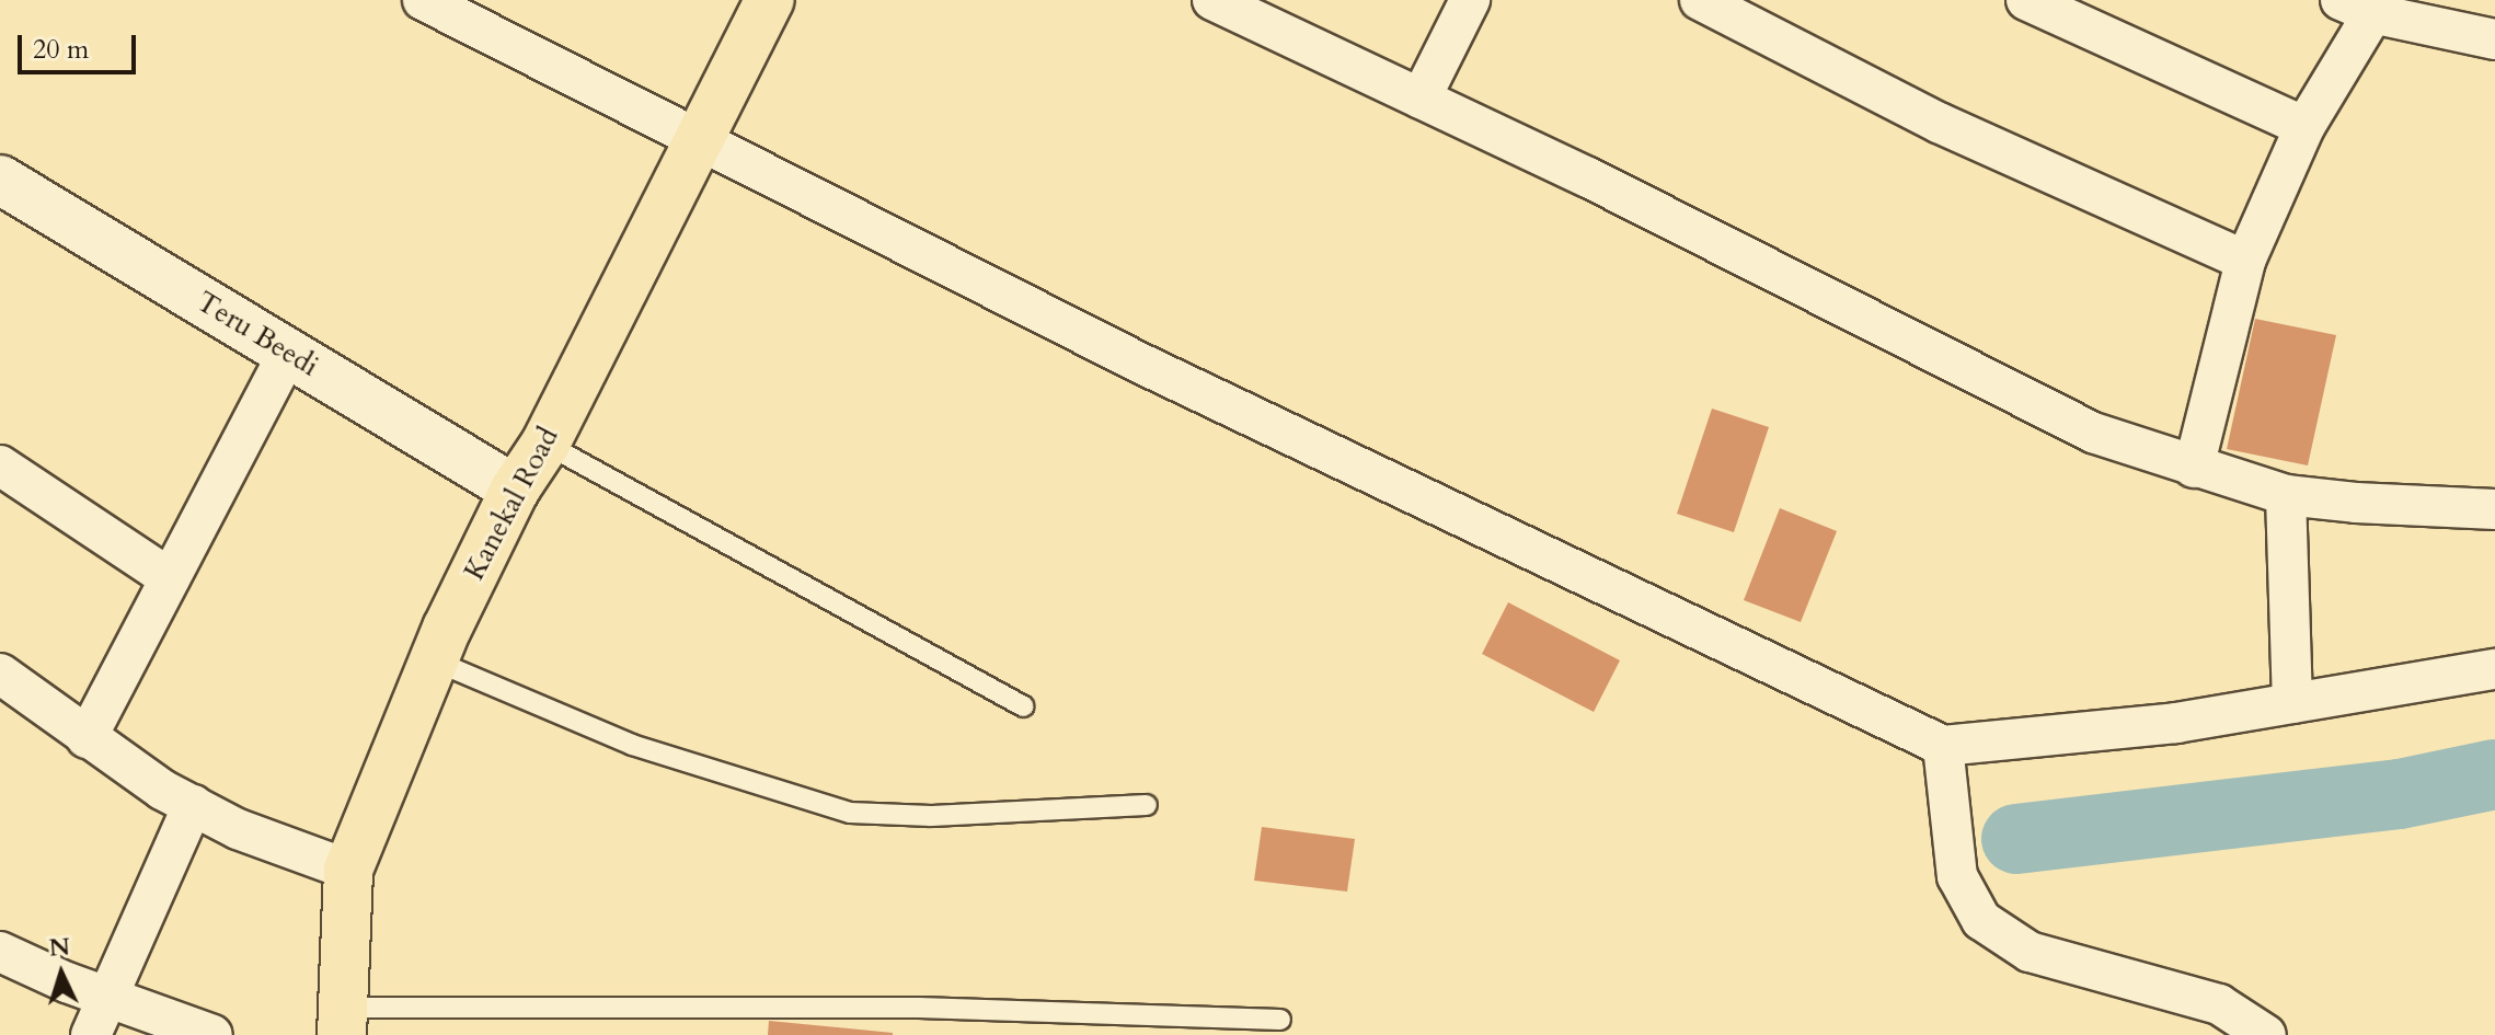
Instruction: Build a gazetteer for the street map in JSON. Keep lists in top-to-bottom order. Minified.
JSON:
{"streets":{"main road":["Kanekal Road"],"street":["Teru Beedi"]},"crossings":[["Teru Beedi","Kanekal Road"]],"scale_bar":"20 m","north":"top"}
